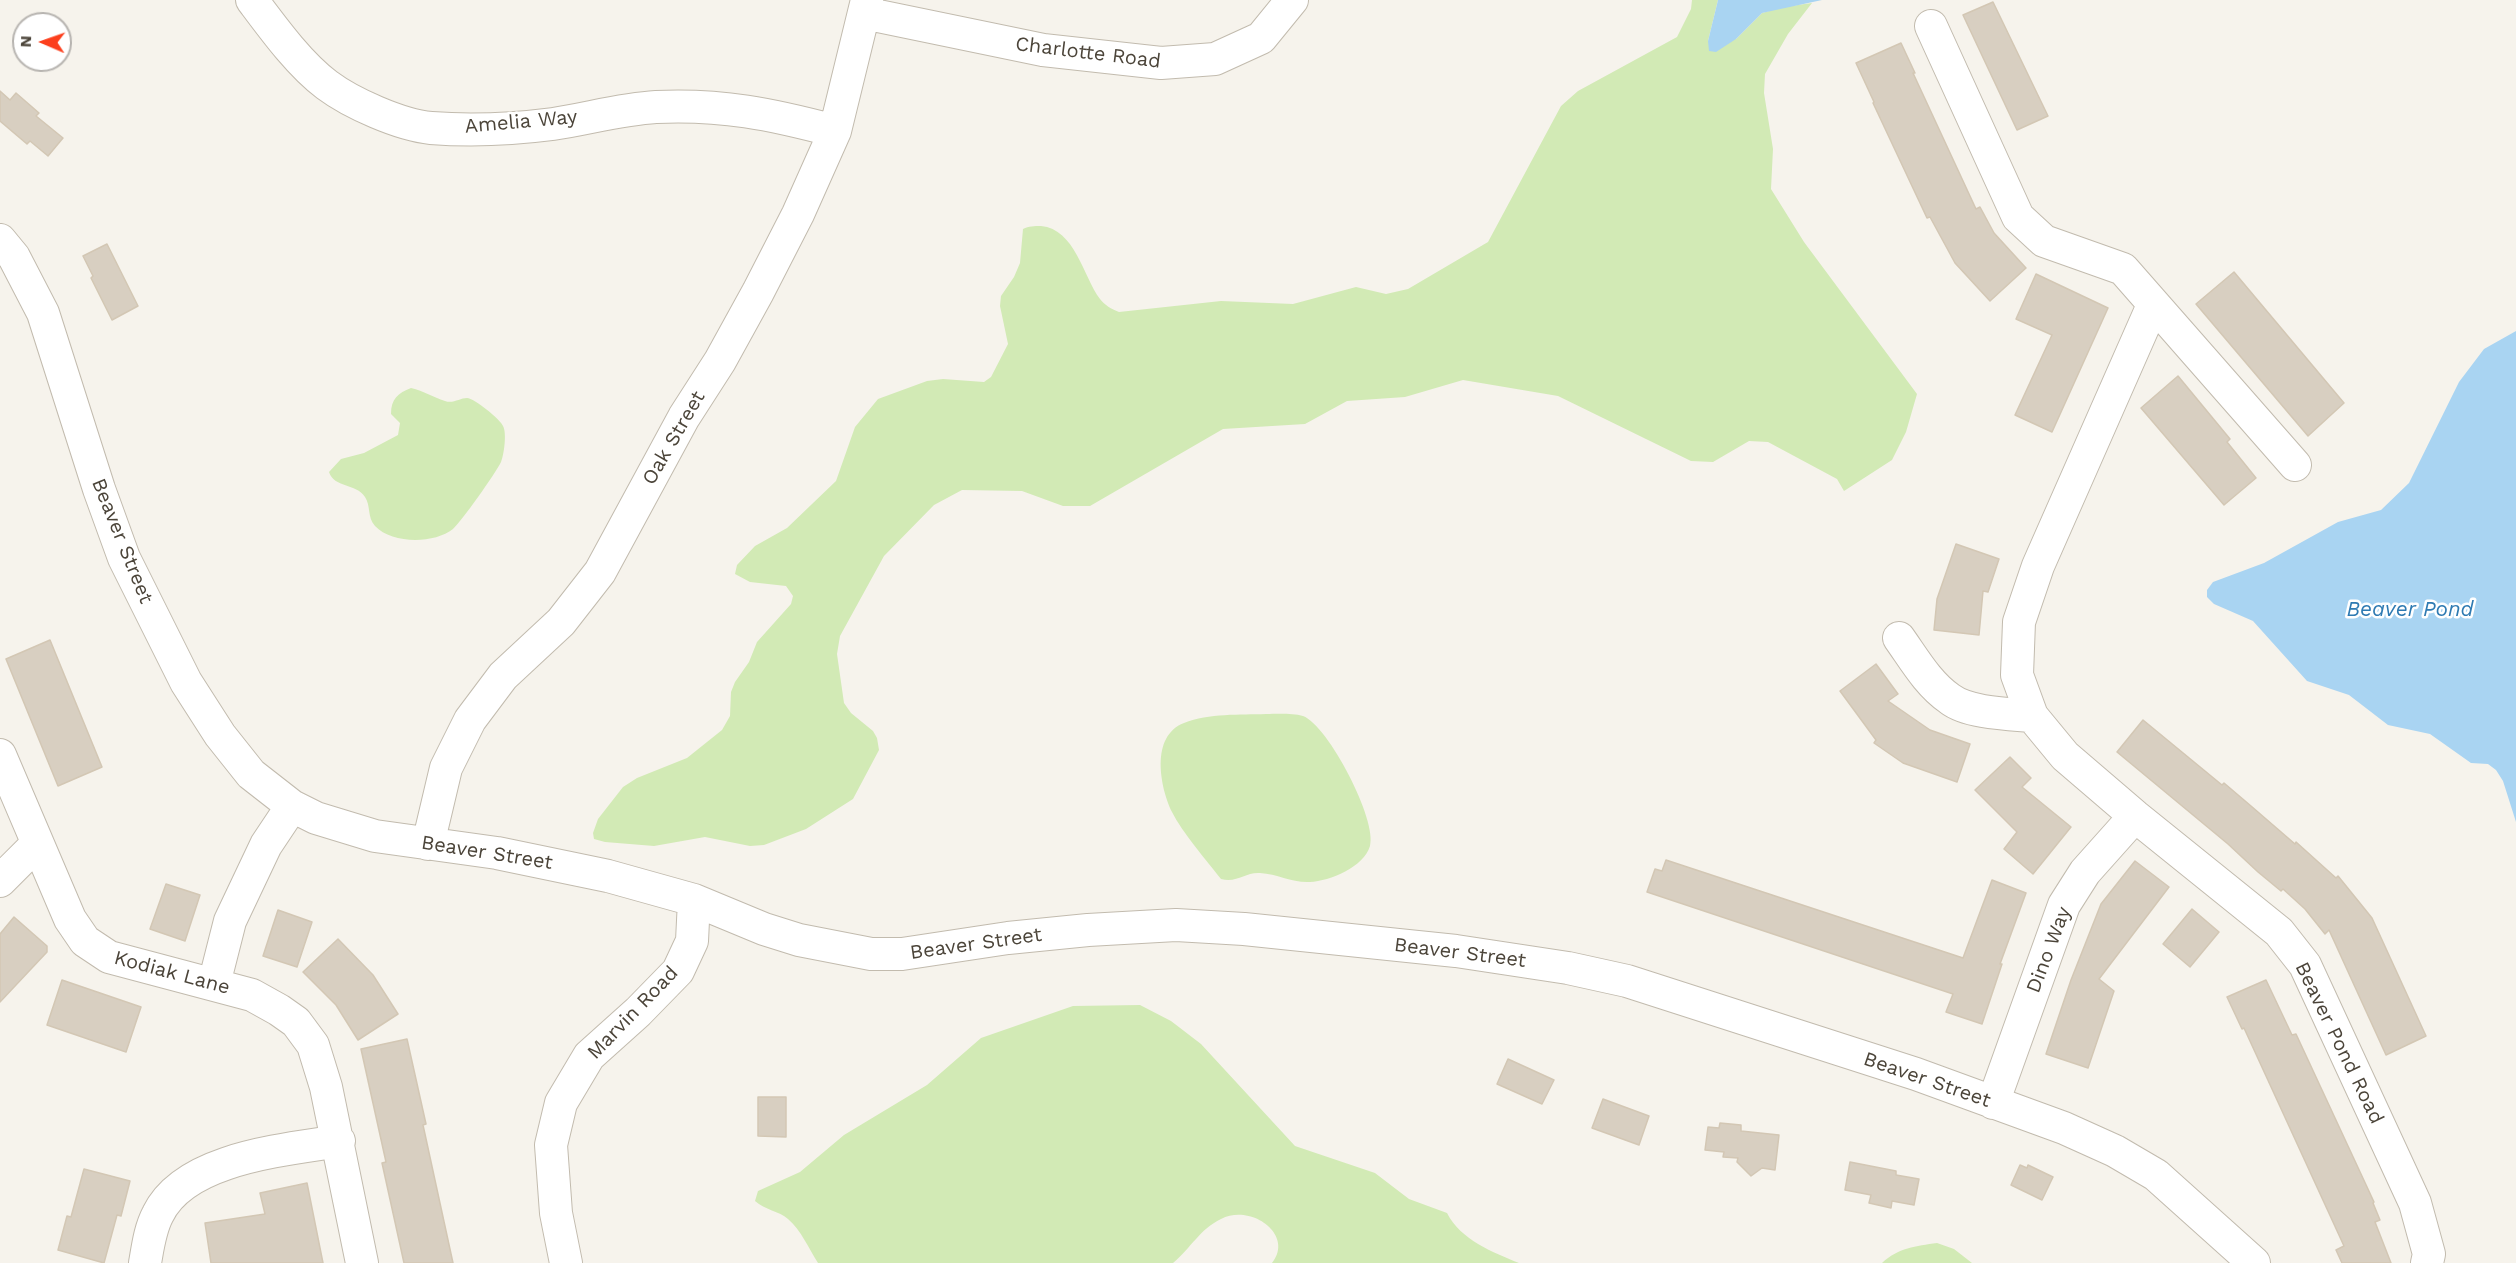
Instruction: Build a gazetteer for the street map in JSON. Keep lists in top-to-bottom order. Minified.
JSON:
{"streets":{"street":["Charlotte Road","Amelia Way","Oak Street","Beaver Street","Dino Way","Kodiak Lane","Marvin Road","Beaver Pond Road"]},"crossings":[["Charlotte Road","Oak Street"],["Amelia Way","Oak Street"],["Oak Street","Beaver Street"],["Beaver Street","Dino Way"],["Beaver Street","Marvin Road"],["Dino Way","Beaver Pond Road"]],"water":["Beaver Pond"],"north":"left"}
